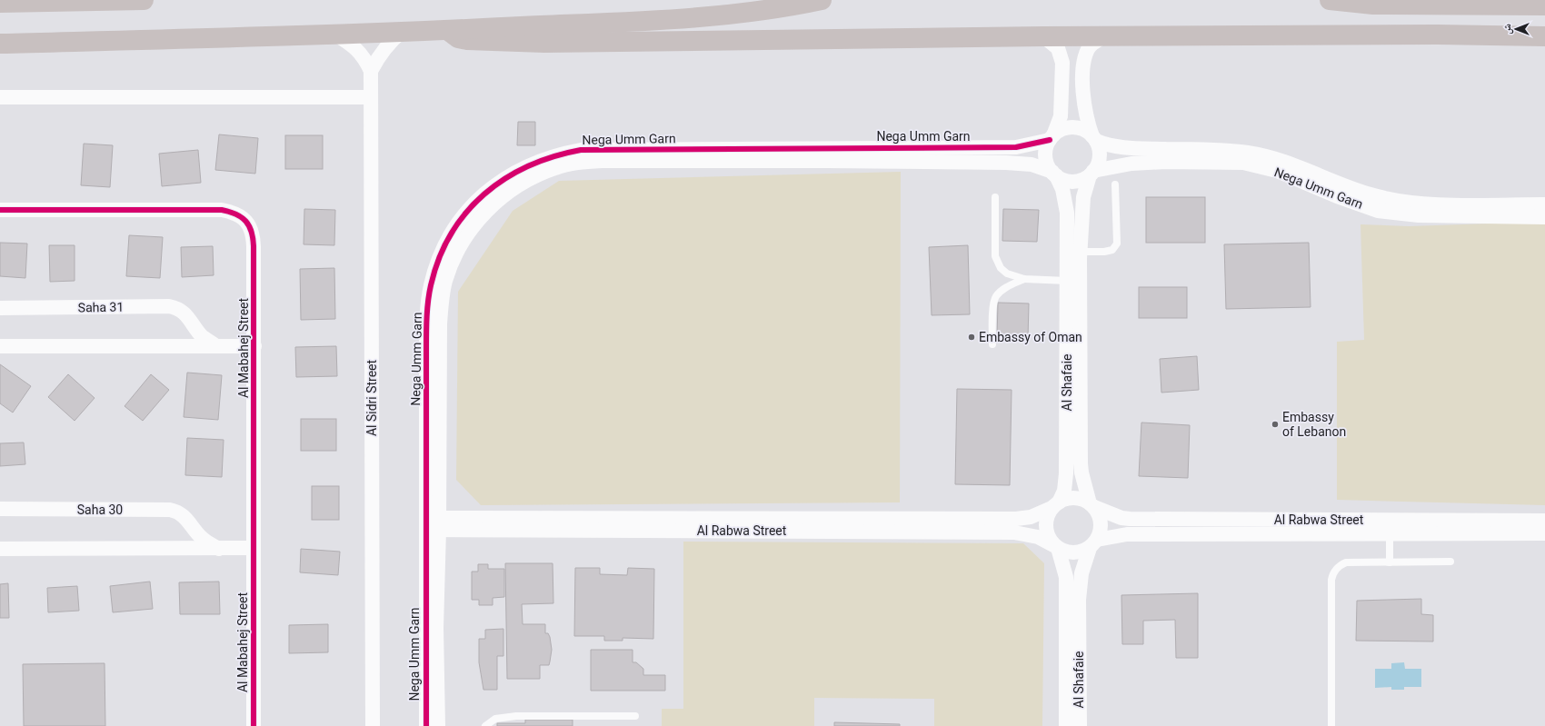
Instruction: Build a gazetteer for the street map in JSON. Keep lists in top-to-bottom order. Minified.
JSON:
{"streets":{"street":["Nega Umm Garn","Saha 31","Al Mabahej Street","Al Shafaie","Al Sidri Street","Saha 30","Al Rabwa Street"]},"crossings":[["Nega Umm Garn","Al Shafaie"],["Nega Umm Garn","Al Rabwa Street"],["Al Shafaie","Al Rabwa Street"]],"places":["Embassy of Oman","Embassy of Lebanon"],"north":"left"}
